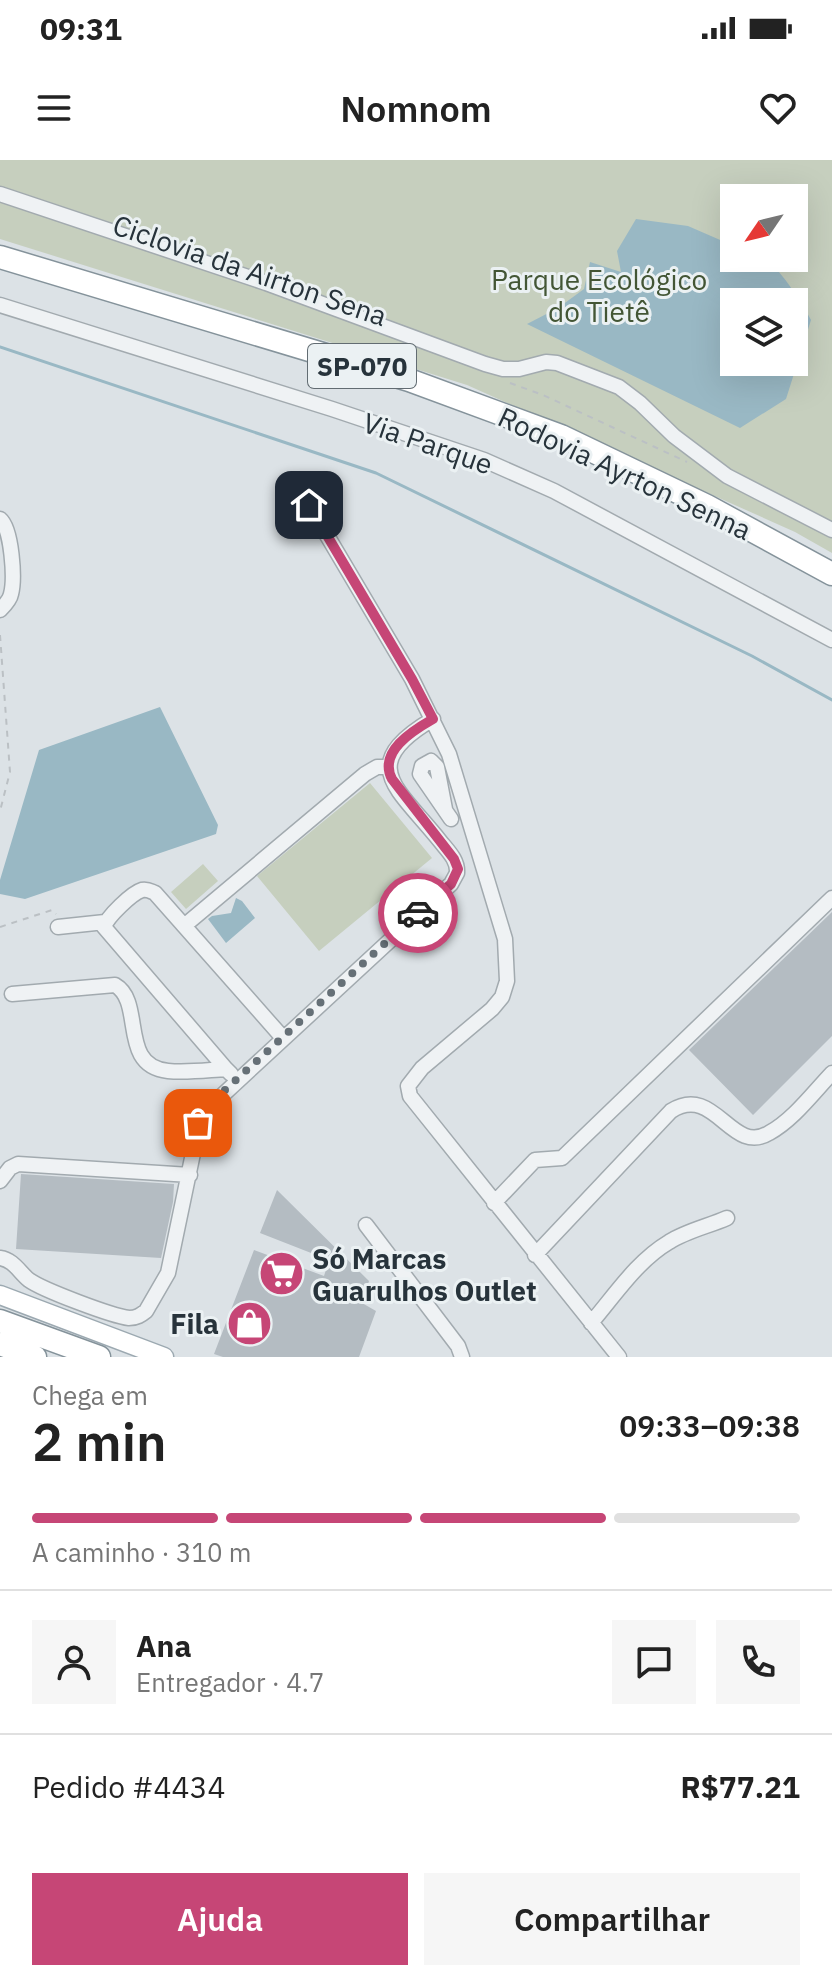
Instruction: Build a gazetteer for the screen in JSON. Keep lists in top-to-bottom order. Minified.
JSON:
{"streets":{"highway":["SP-070","Rodovia Ayrton Senna"],"street":["Via Parque"]},"parks":["Parque Ecológico do Tietê"],"places":{"supermarket":["Só Marcas Guarulhos Outlet"],"shop":["Fila"]},"north":"bottom left","page":{"status":"09:31","header":"Nomnom","heading":["2 min","Chega em","09:33–09:38"],"panel":["Ana","Entregador · 4.7","Pedido #4434","R$77.21"],"bar":"A caminho · 310 m","buttons":["Ajuda","Compartilhar"]}}
